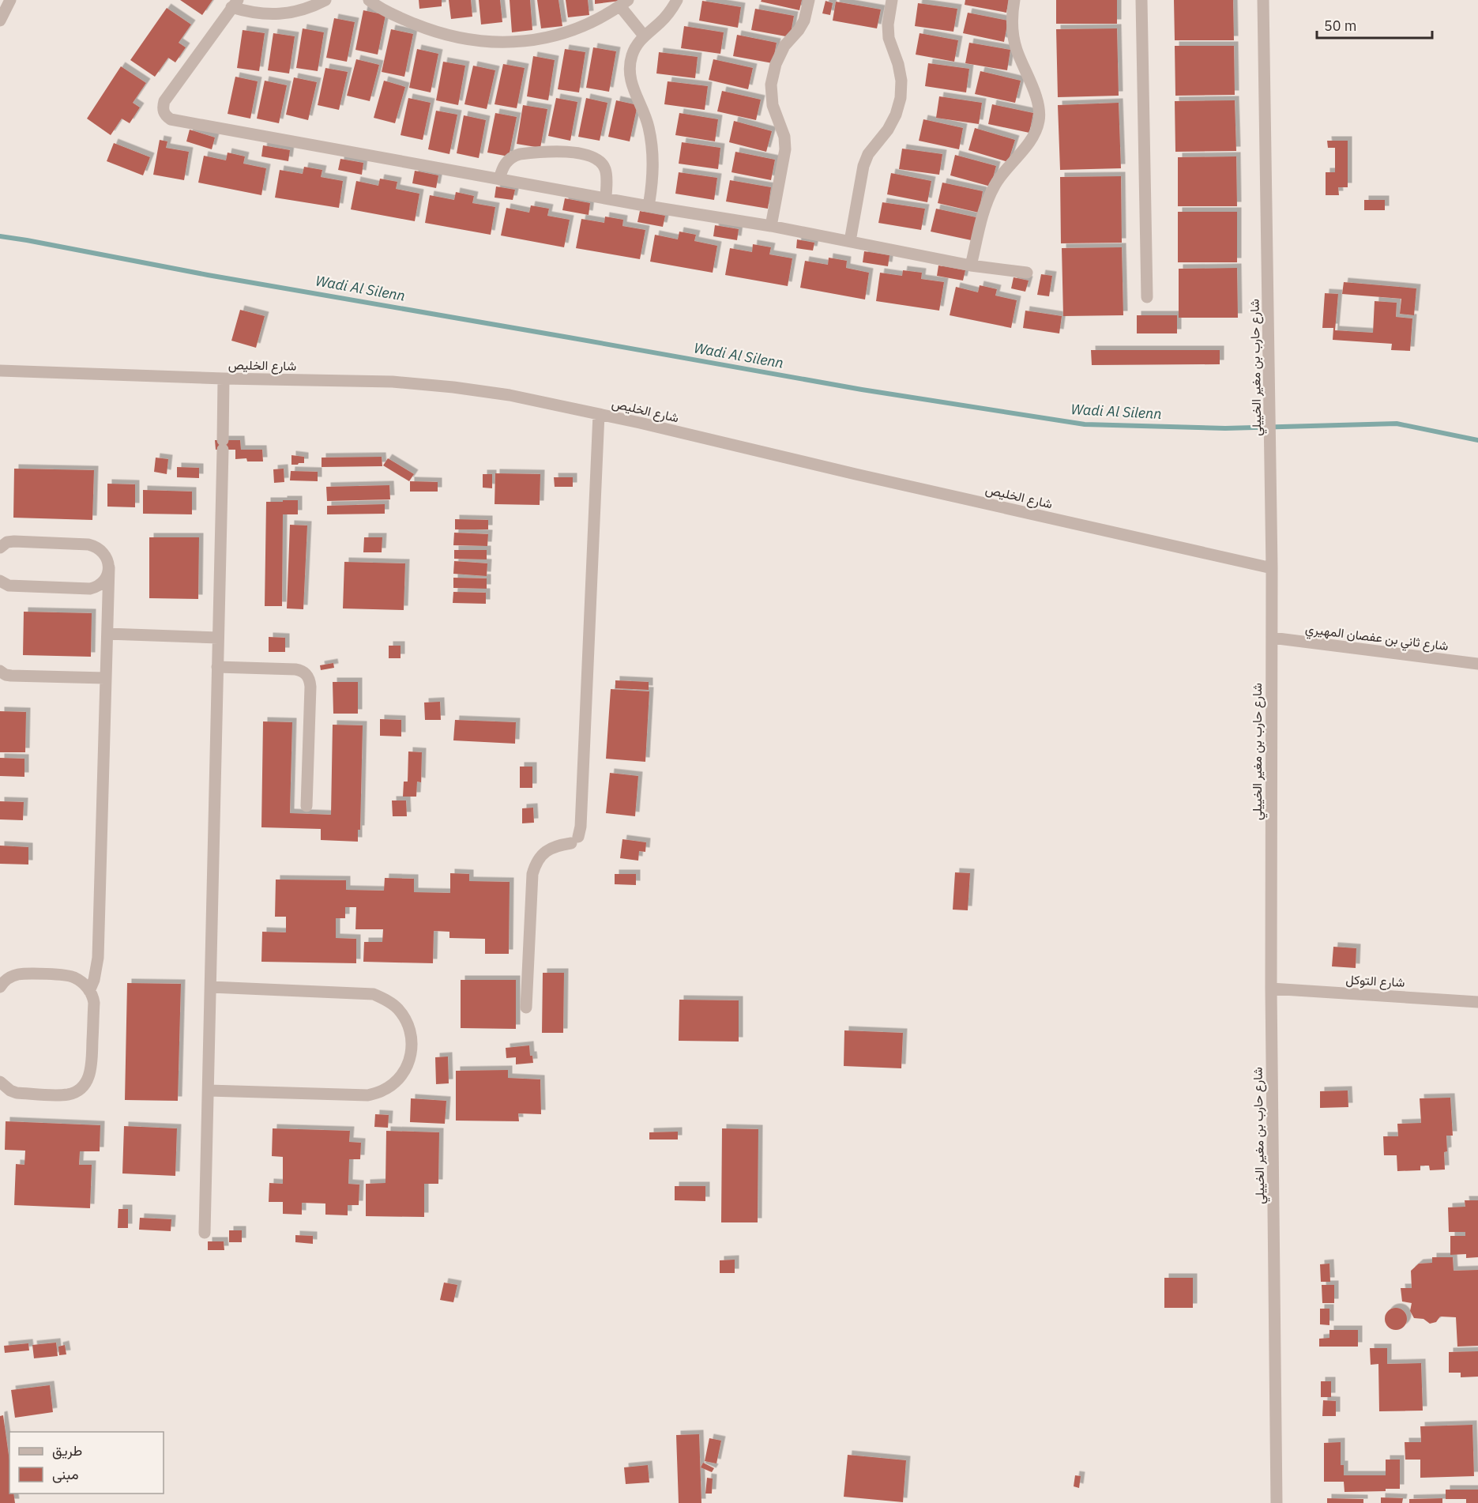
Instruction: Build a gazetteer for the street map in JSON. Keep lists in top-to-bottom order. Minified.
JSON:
{"streets":{"street":["شارع الخليص","شارع حارب بن مغير الخييلي","شارع ثاني بن عفصان المهيري","شارع التوكل"]},"crossings":[["شارع الخليص","شارع حارب بن مغير الخييلي"],["شارع حارب بن مغير الخييلي","شارع ثاني بن عفصان المهيري"],["شارع حارب بن مغير الخييلي","شارع التوكل"]],"water":["Wadi Al Silenn"],"legend":["طريق","مبنى"],"scale_bar":"50 m"}
